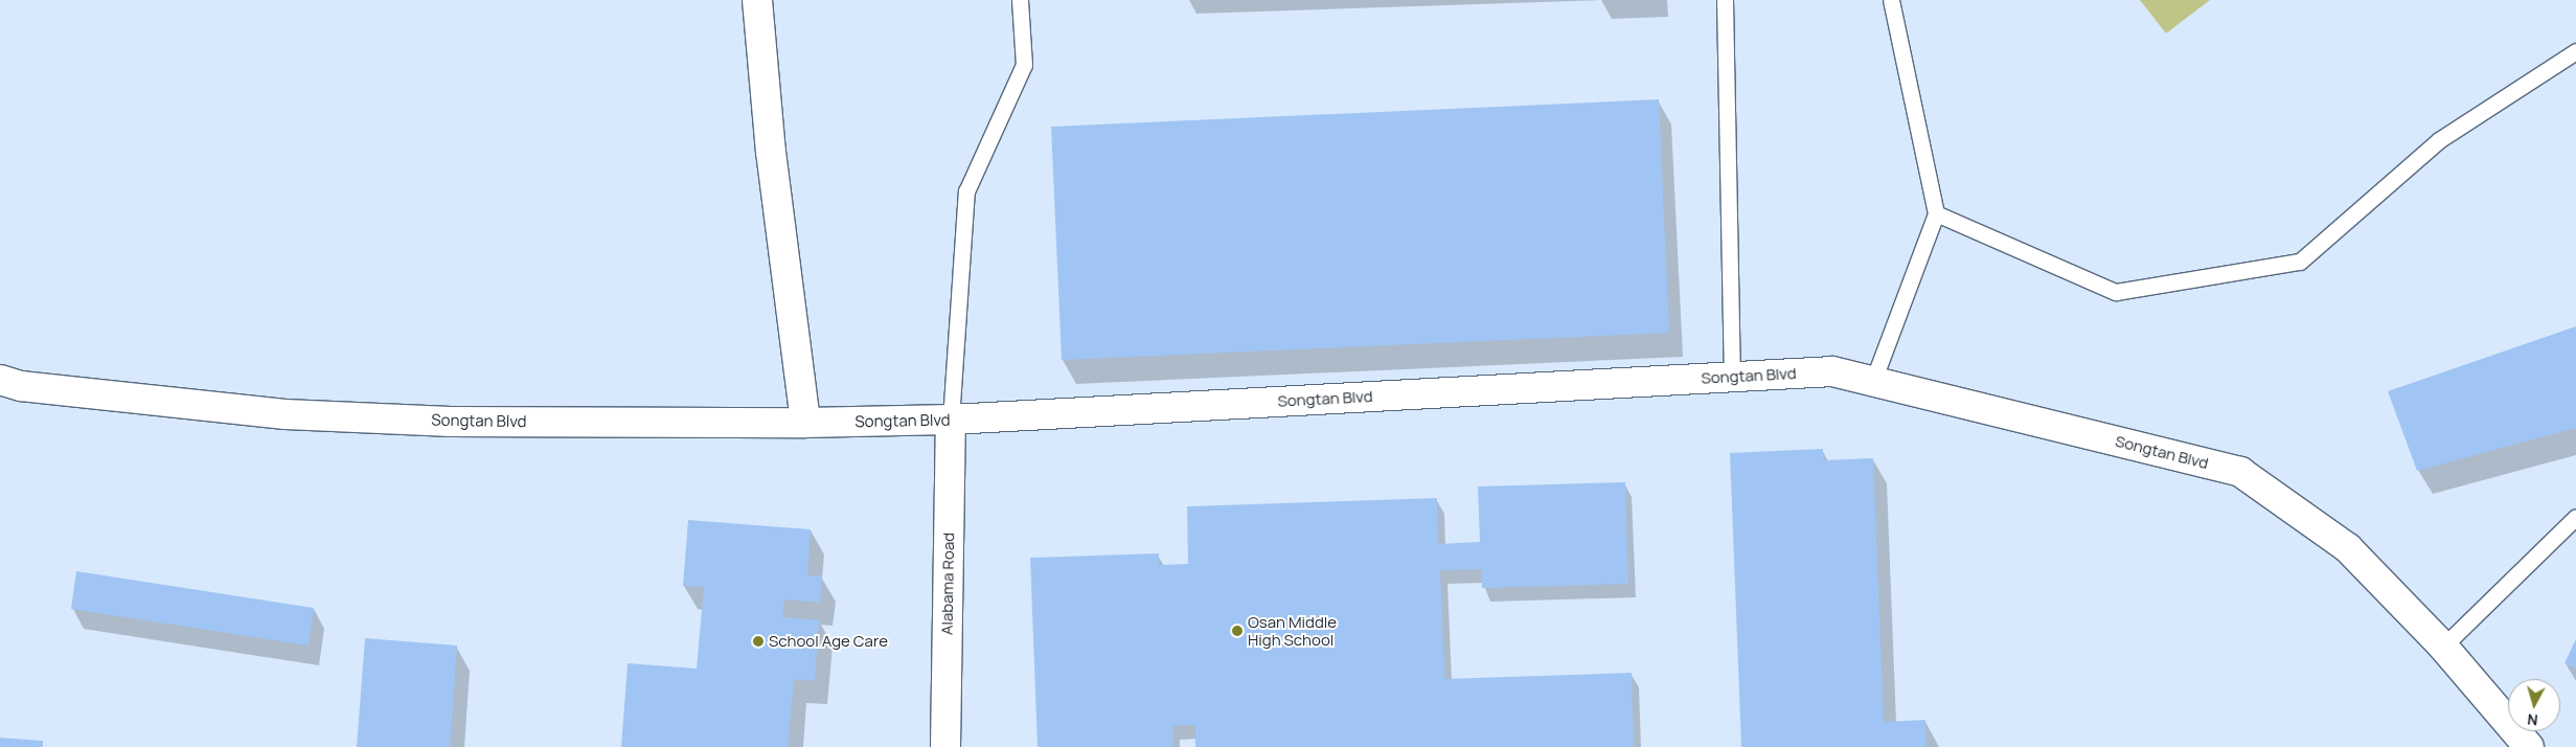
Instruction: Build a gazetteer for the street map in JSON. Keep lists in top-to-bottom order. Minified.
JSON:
{"streets":{"street":["Songtan Blvd","Alabama Road"]},"crossings":[["Songtan Blvd","Alabama Road"]],"places":["Osan Middle High School","School Age Care"],"north":"bottom"}
